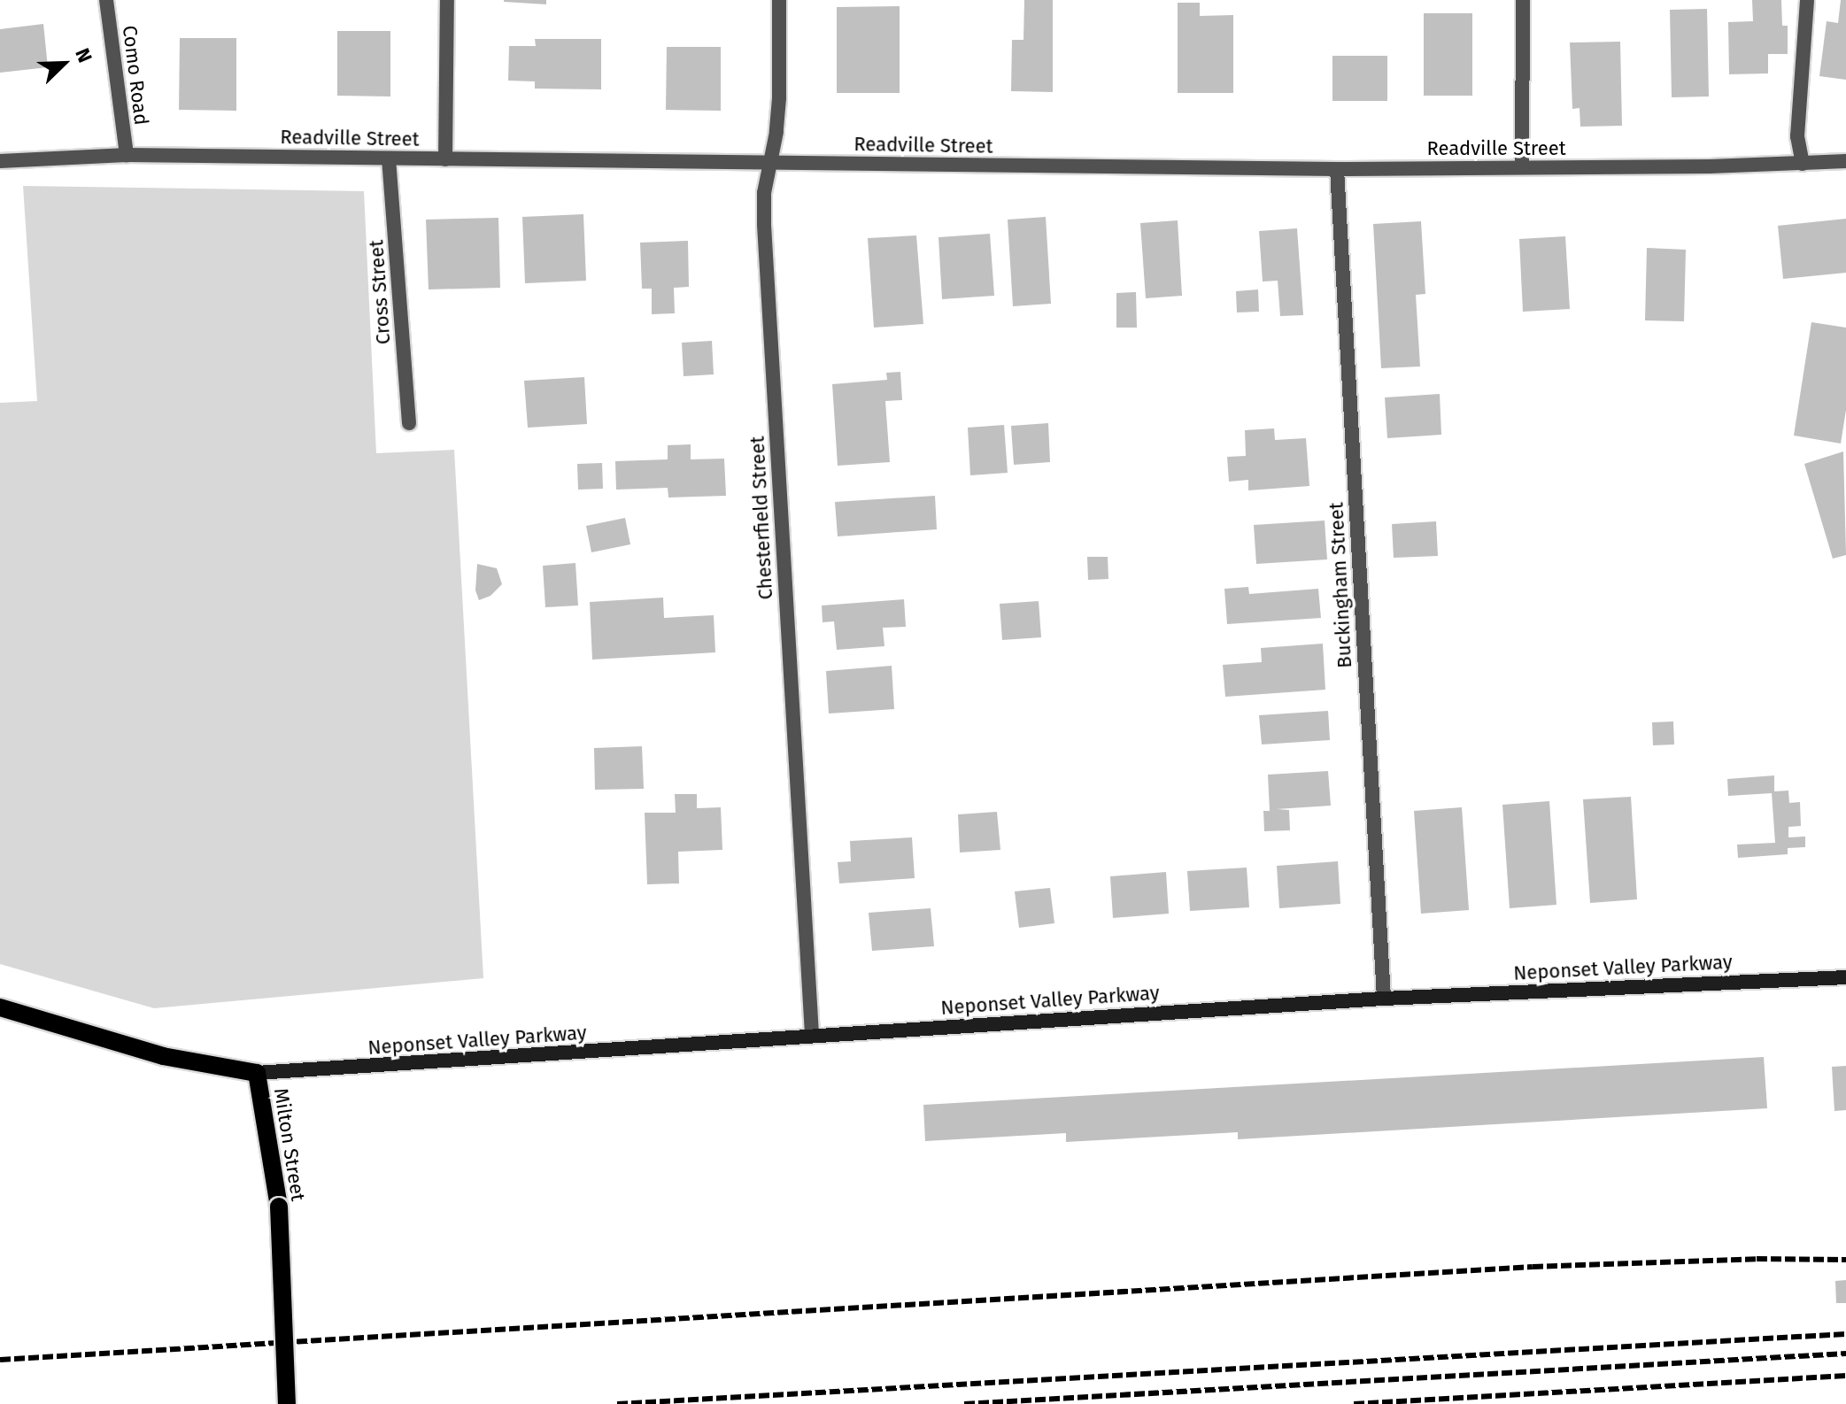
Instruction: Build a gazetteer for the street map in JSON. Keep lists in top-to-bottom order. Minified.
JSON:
{"streets":{"main road":["Neponset Valley Parkway","Milton Street"],"street":["Como Road","Readville Street","Cross Street","Chesterfield Street","Buckingham Street"]},"crossings":[["Como Road","Readville Street"],["Readville Street","Cross Street"],["Readville Street","Chesterfield Street"],["Readville Street","Buckingham Street"],["Chesterfield Street","Neponset Valley Parkway"],["Buckingham Street","Neponset Valley Parkway"],["Neponset Valley Parkway","Milton Street"]],"north":"top right"}
